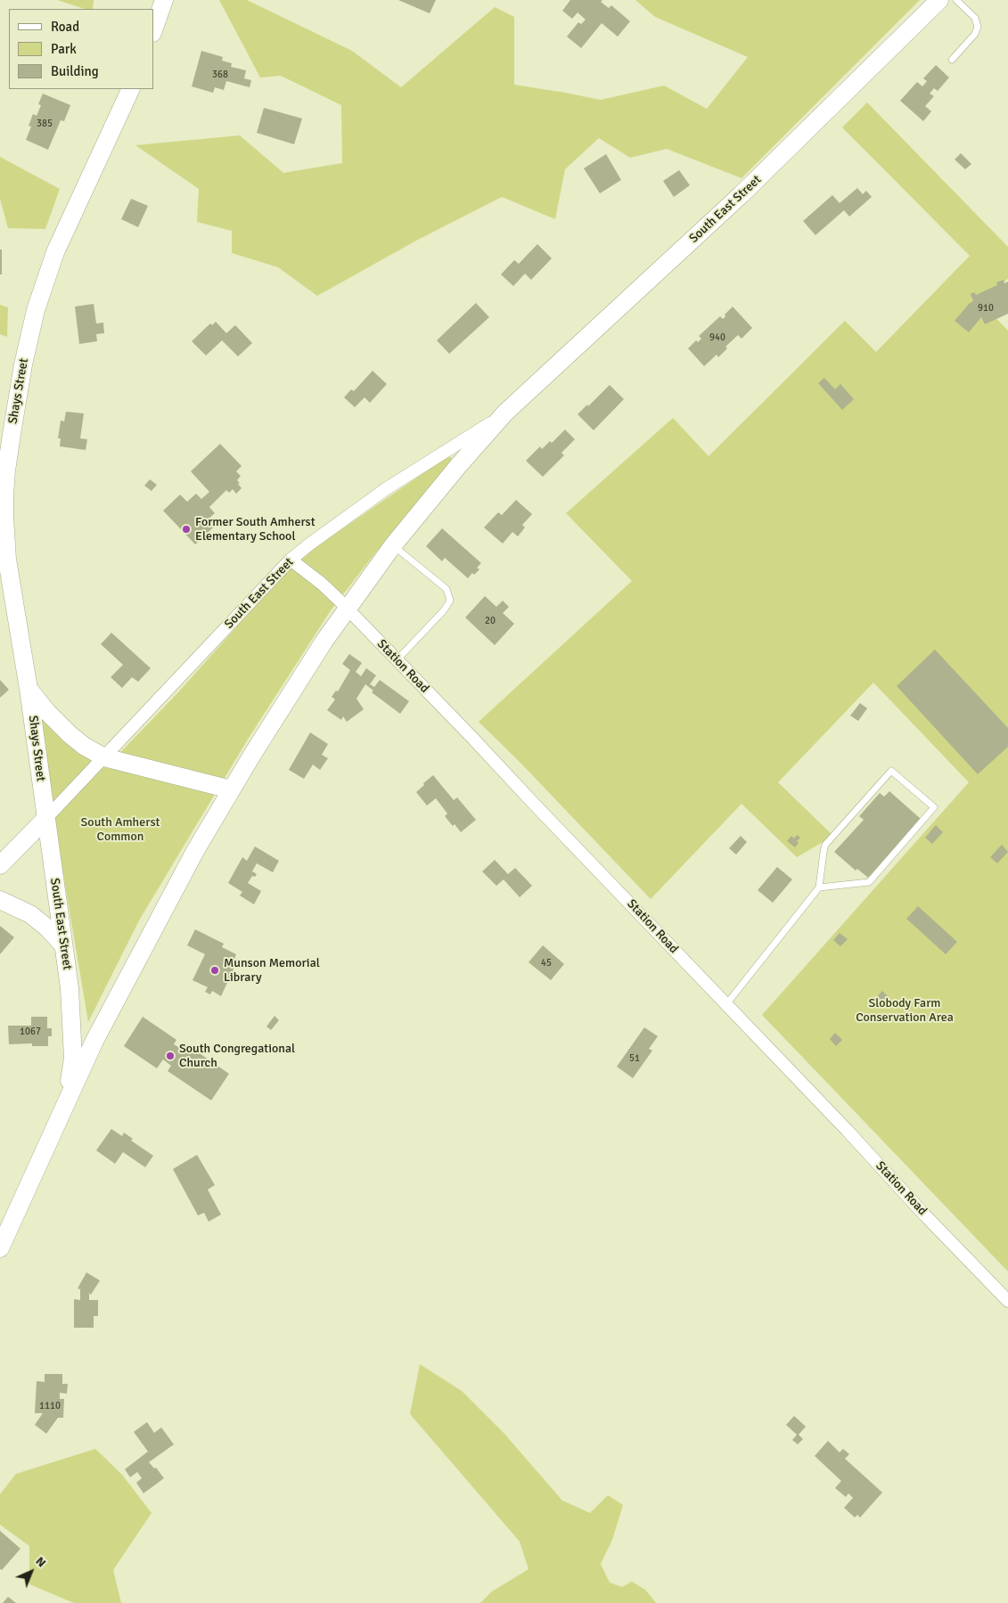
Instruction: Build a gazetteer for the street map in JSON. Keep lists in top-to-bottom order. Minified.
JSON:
{"streets":{"main road":["South East Street","Shays Street"],"street":["Station Road"]},"crossings":[["South East Street","Shays Street"],["South East Street","Station Road"]],"parks":["South Amherst Common","Slobody Farm Conservation Area"],"places":["Former South Amherst Elementary School","Munson Memorial Library","South Congregational Church"],"house_numbers":["368","385","910","940","20","45","1067","51","1110"],"legend":["Road","Park","Building"],"north":"top right"}
